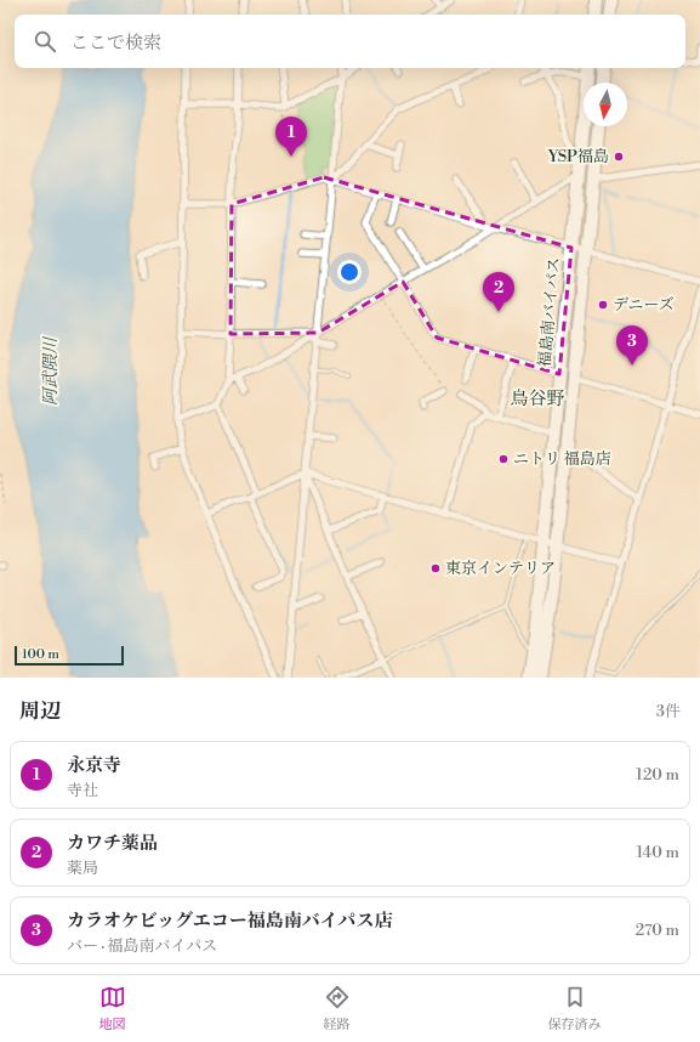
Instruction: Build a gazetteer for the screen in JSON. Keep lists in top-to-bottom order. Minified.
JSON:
{"streets":{"highway":["福島南バイパス"]},"districts":["鳥谷野"],"water":["阿武隈川"],"places":["YSP福島","デニーズ","ニトリ 福島店","東京インテリア"],"scale_bar":"100 m","north":"bottom","page":{"search":"ここで検索","pins":["1","2","3"],"scale":"100 m","heading":["周辺","3件"],"list":[{"mark":"1","name":"永京寺","note":"寺社","value":"120 m"},{"mark":"2","name":"カワチ薬品","note":"薬局","value":"140 m"},{"mark":"3","name":"カラオケビッグエコー福島南バイパス店","note":"バー · 福島南バイパス","value":"270 m"}],"nav":["地図","経路","保存済み"]}}
